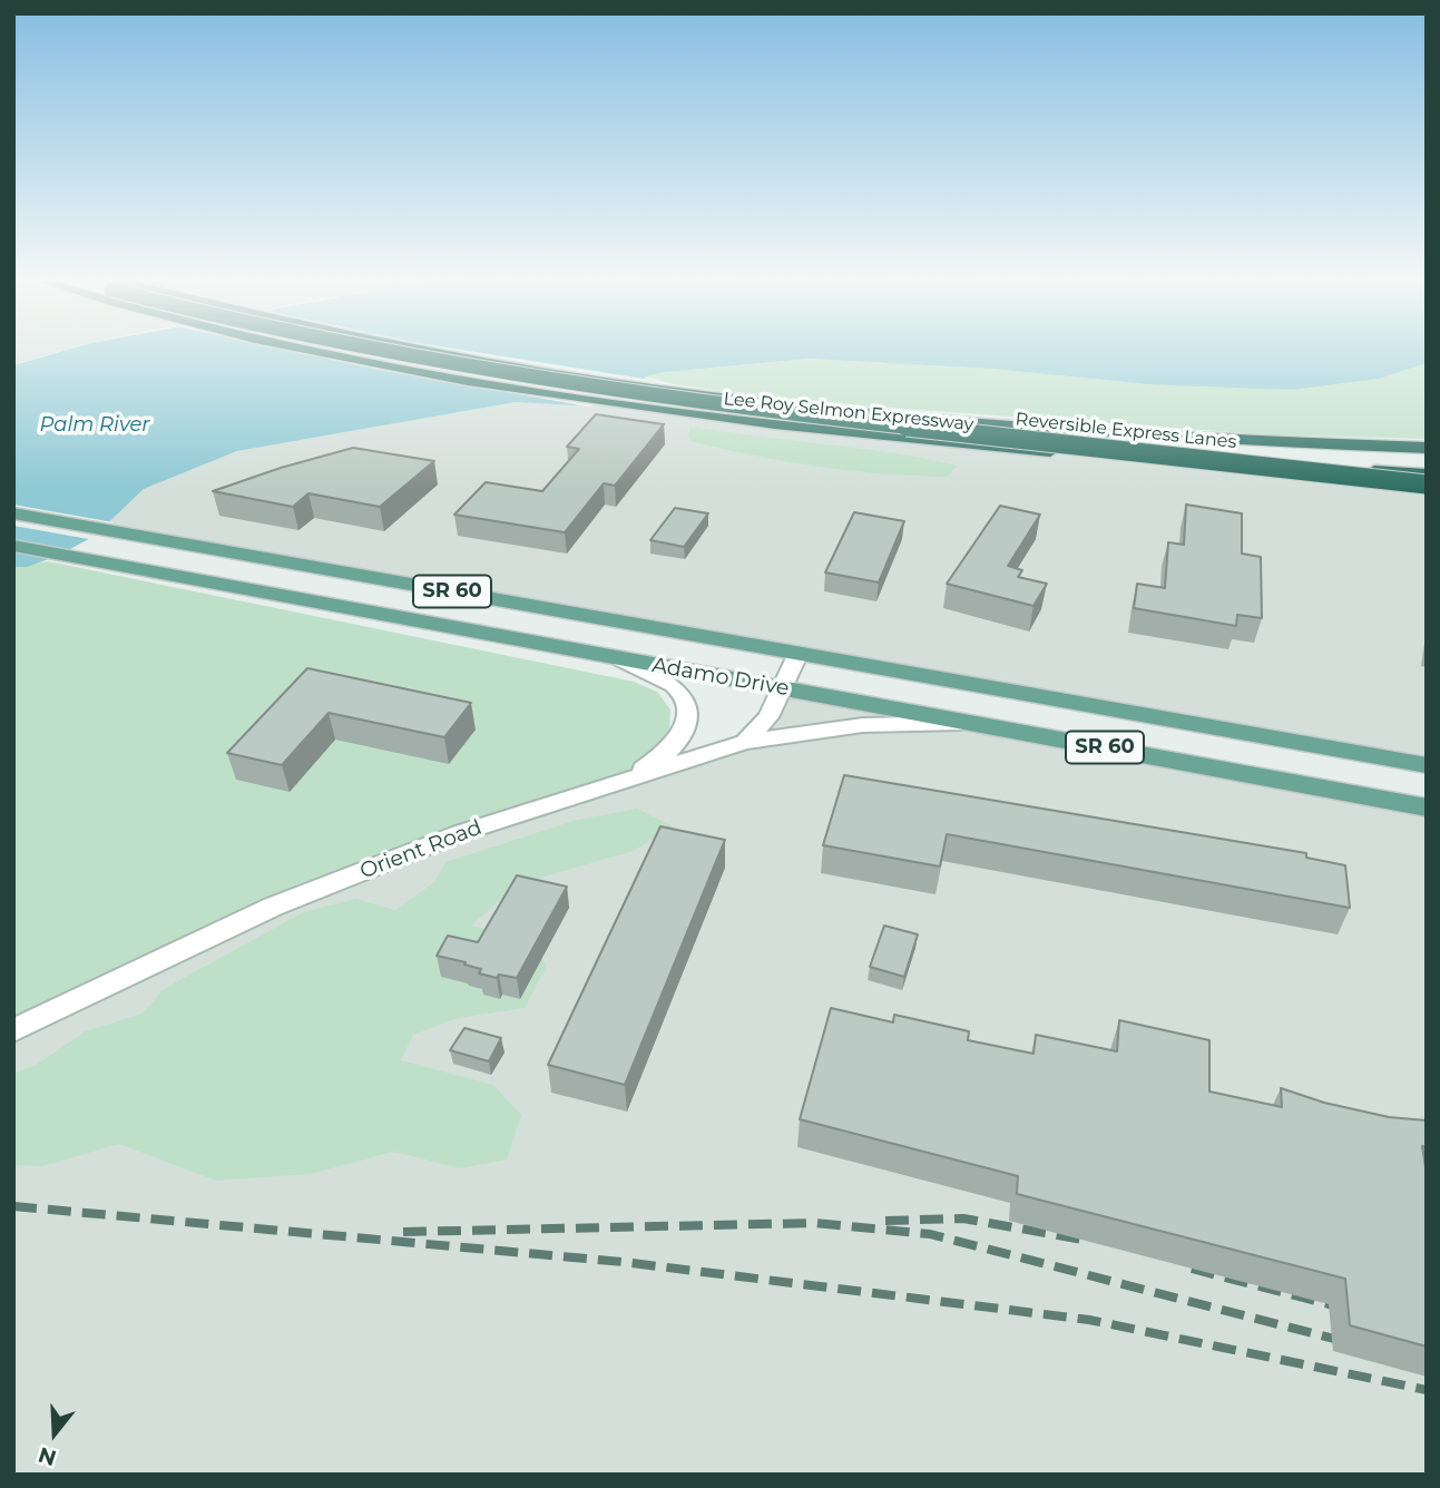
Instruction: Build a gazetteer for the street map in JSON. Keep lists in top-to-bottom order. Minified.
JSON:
{"streets":{"highway":["Lee Roy Selmon Expressway","Reversible Express Lanes"],"main road":["SR 60","Adamo Drive"],"street":["Orient Road"]},"crossings":[["Adamo Drive","Orient Road"]],"water":["Palm River"],"north":"bottom"}
